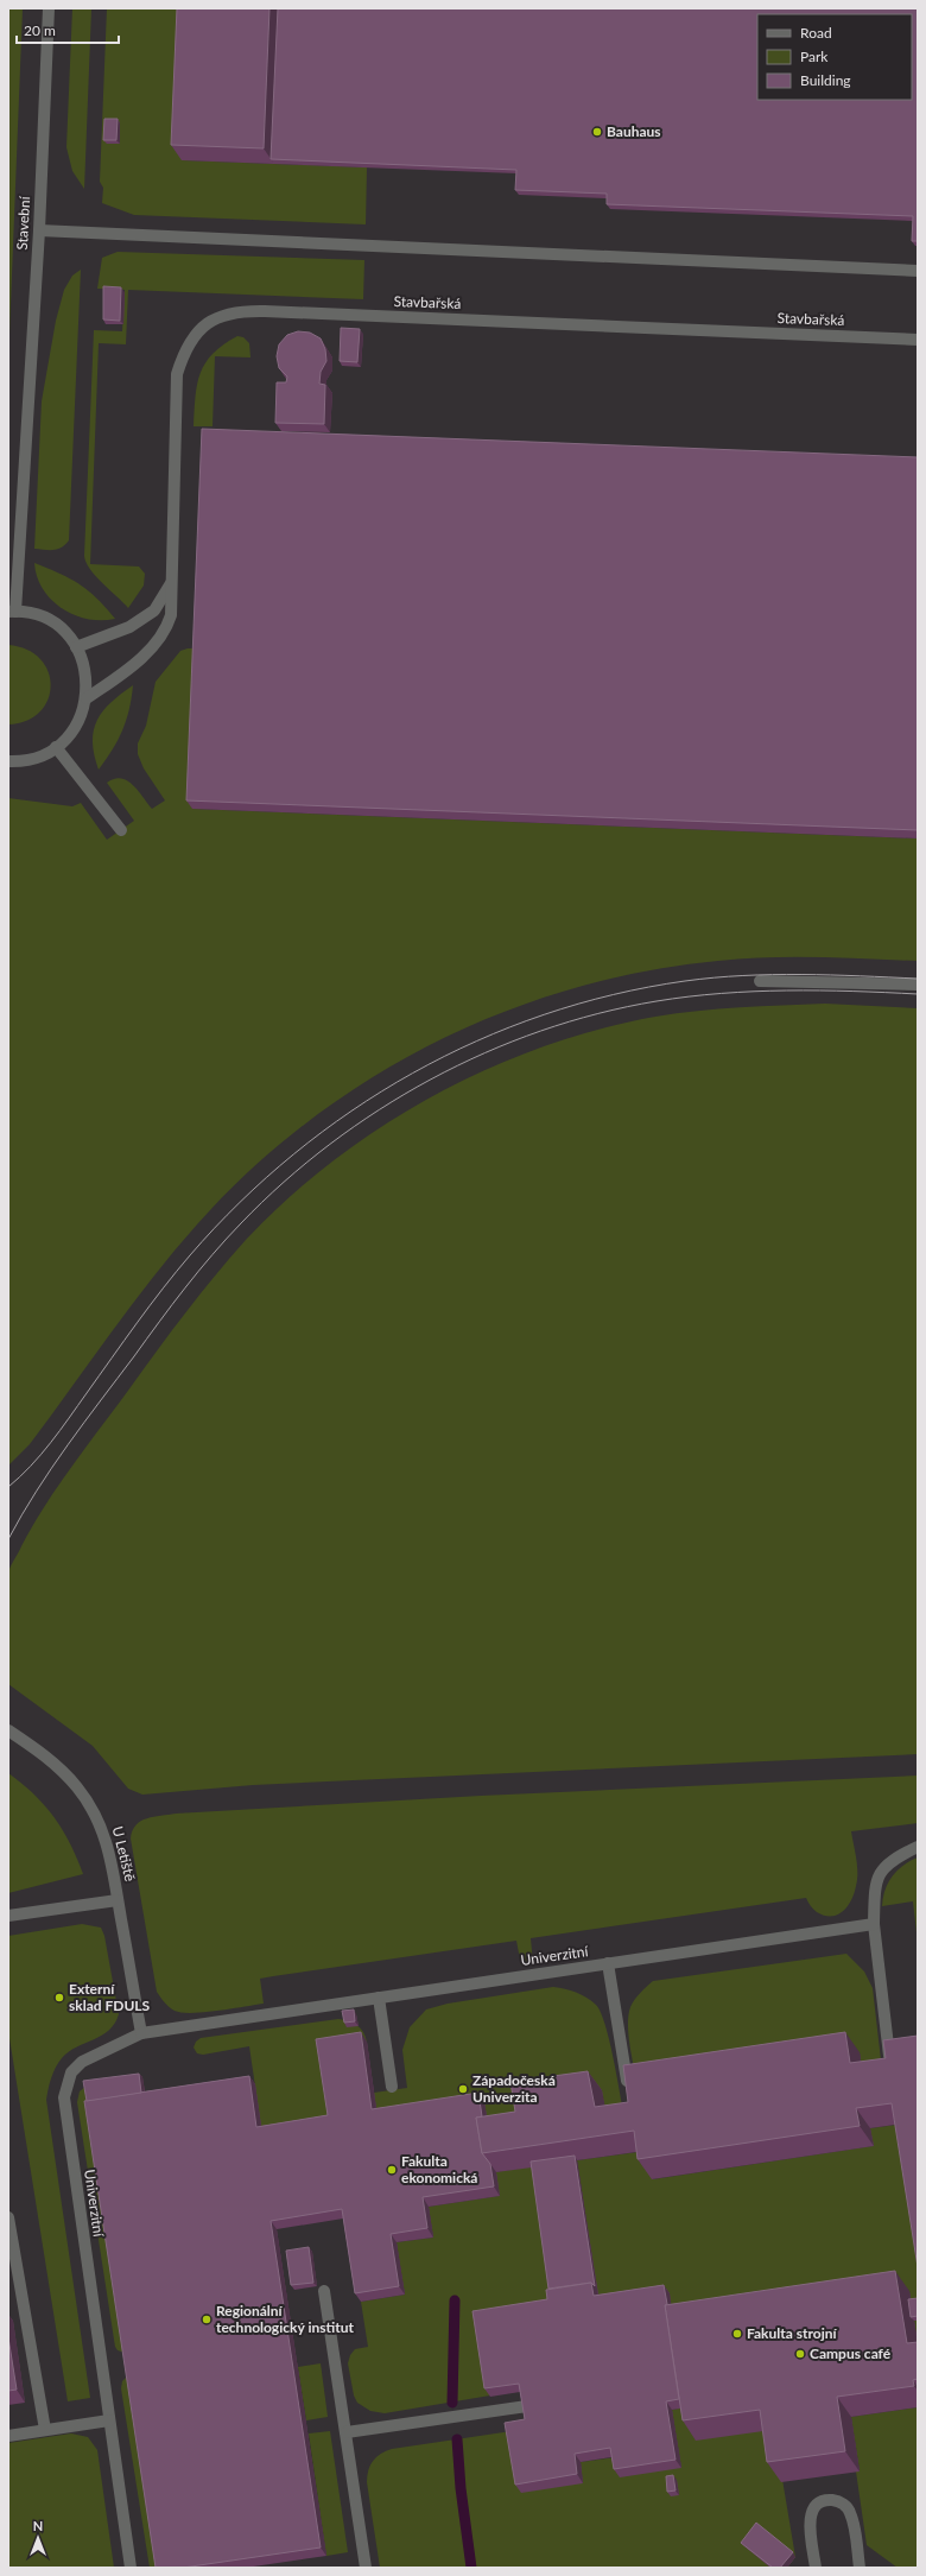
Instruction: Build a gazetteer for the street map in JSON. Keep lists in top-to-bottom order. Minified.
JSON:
{"streets":{"street":["Stavební","Stavbařská","U Letiště","Univerzitní"]},"crossings":[["Stavební","Stavbařská"],["U Letiště","Univerzitní"]],"places":["Bauhaus","Externí sklad FDULS","Západočeská Univerzita","Fakulta ekonomická","Regionální technologický institut","Fakulta strojní","Campus café"],"legend":["Road","Park","Building"],"scale_bar":"20 m","north":"top"}
